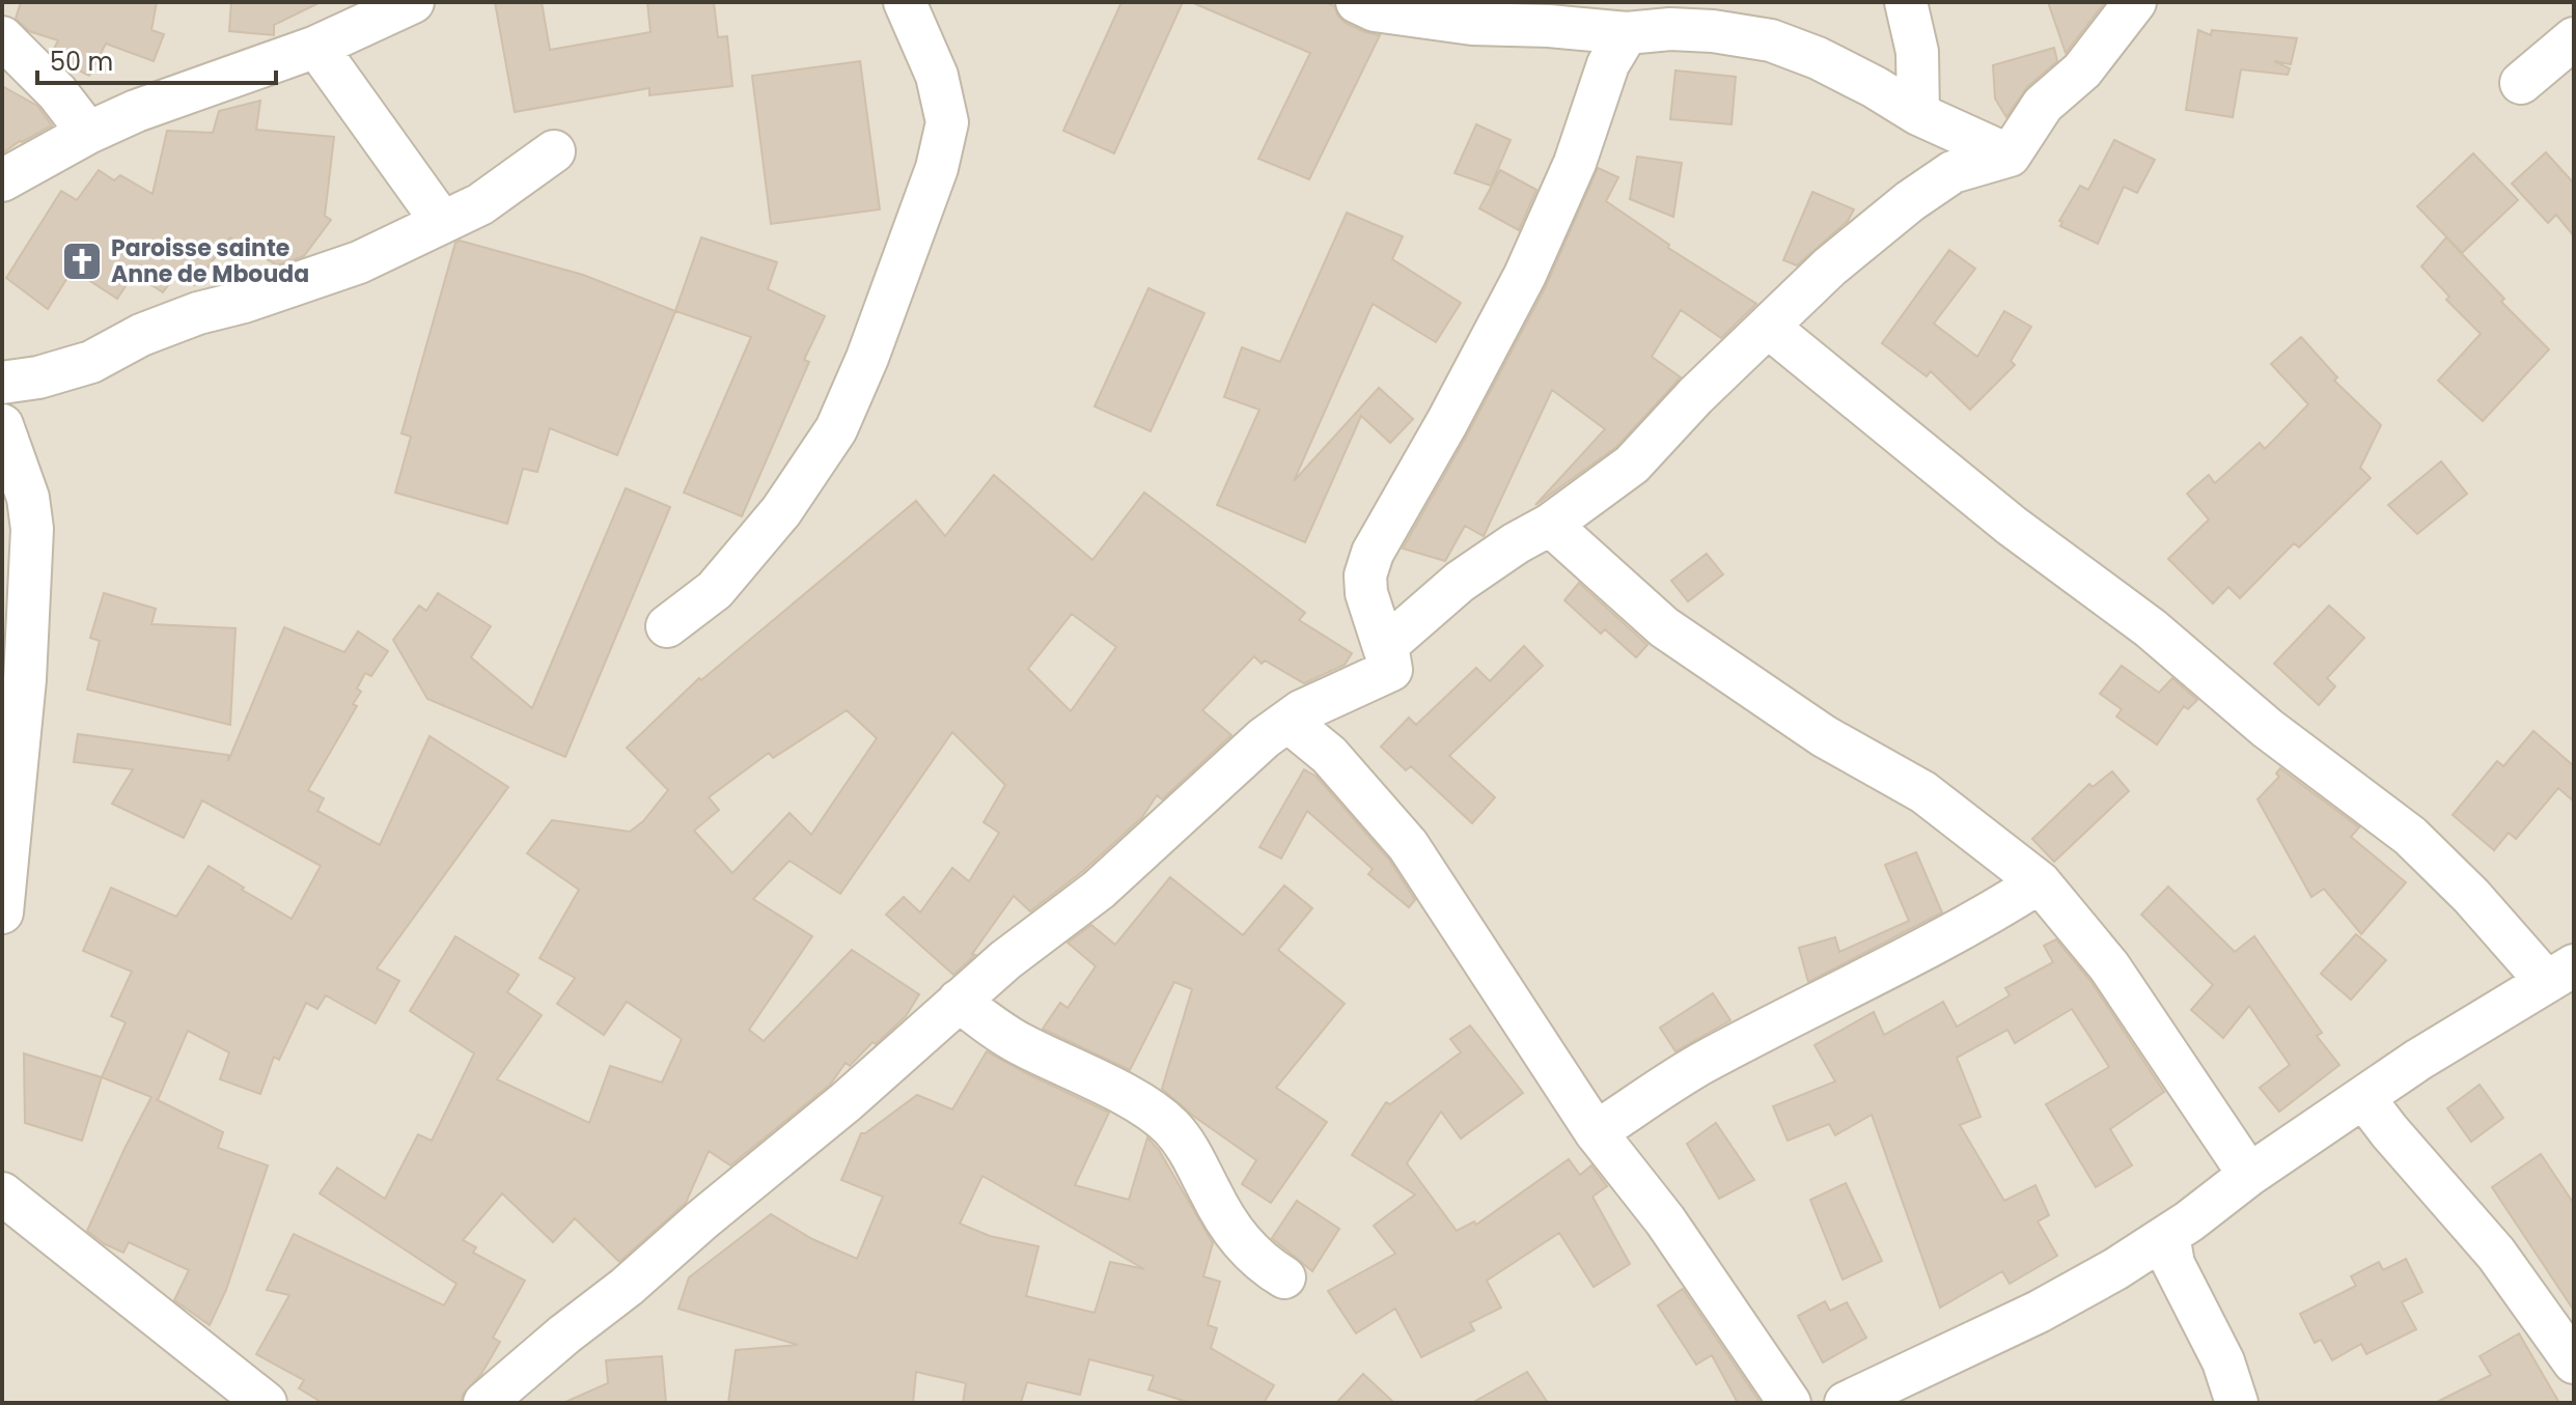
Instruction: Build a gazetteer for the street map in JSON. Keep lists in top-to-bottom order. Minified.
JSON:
{"places":{"church":["Paroisse sainte Anne de Mbouda"]},"scale_bar":"50 m"}
